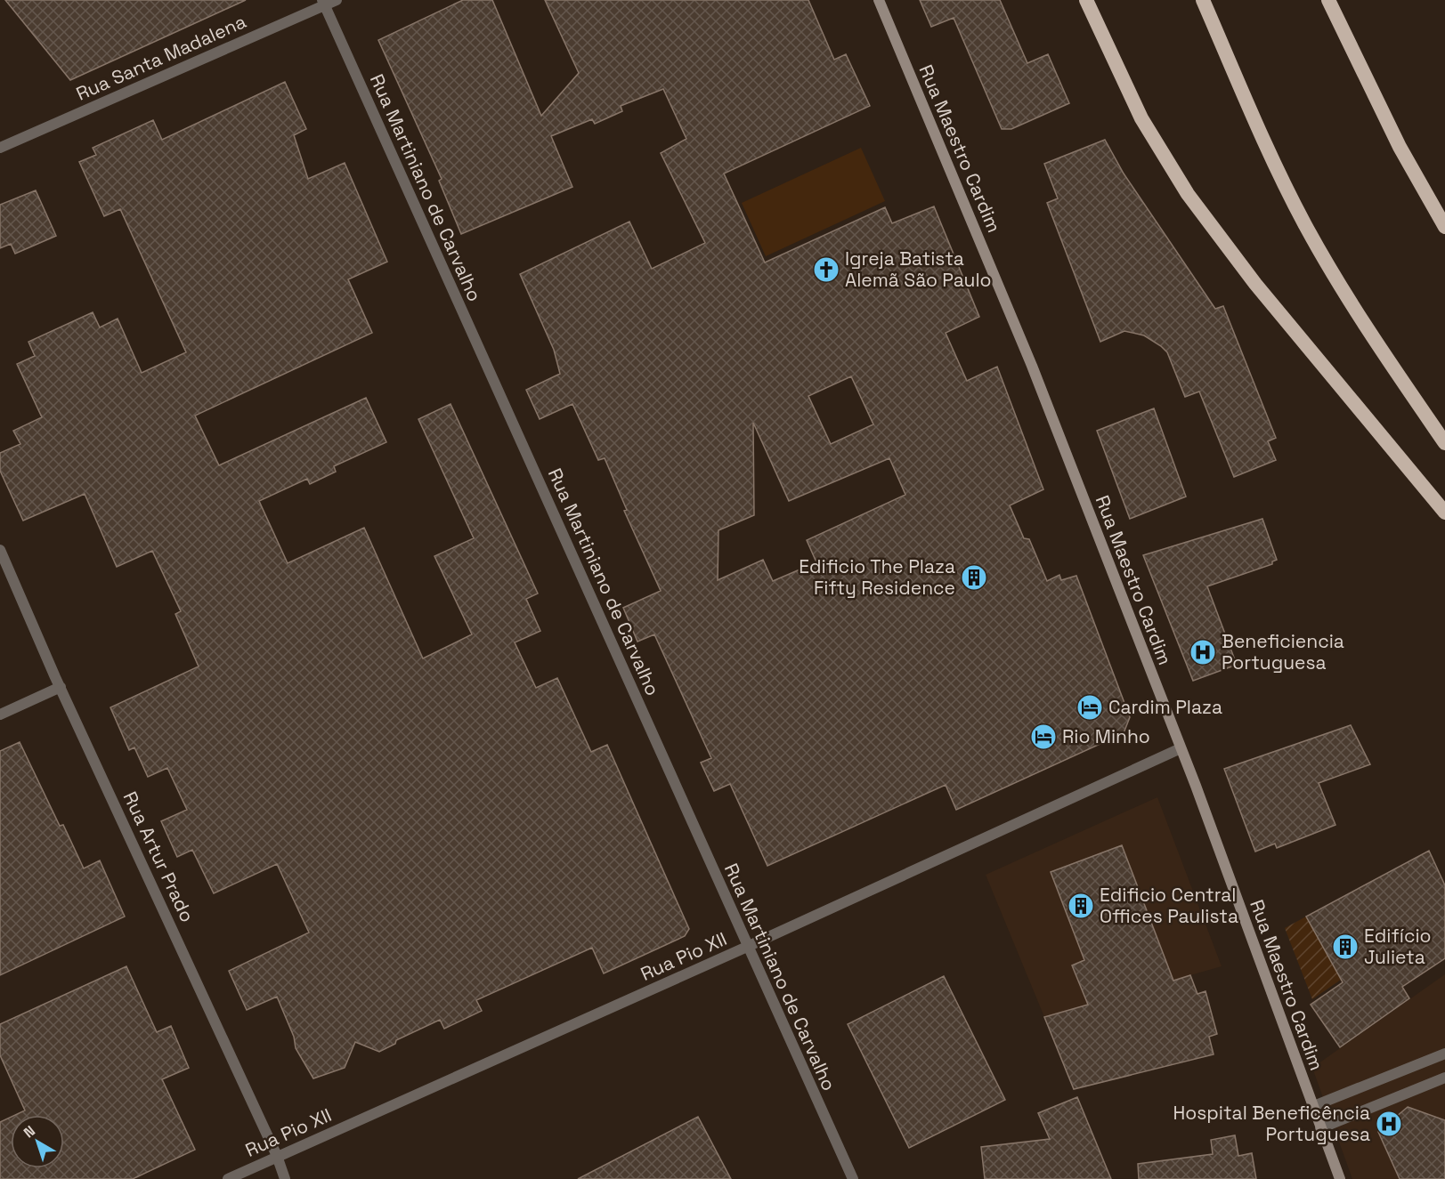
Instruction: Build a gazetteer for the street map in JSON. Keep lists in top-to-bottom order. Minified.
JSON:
{"streets":{"main road":["Rua Maestro Cardim"],"street":["Rua Santa Madalena","Rua Martiniano de Carvalho","Rua Artur Prado","Rua Pio XII"]},"crossings":[["Rua Santa Madalena","Rua Martiniano de Carvalho"],["Rua Maestro Cardim","Rua Pio XII"],["Rua Martiniano de Carvalho","Rua Pio XII"],["Rua Artur Prado","Rua Pio XII"]],"places":{"church":["Igreja Batista Alemã São Paulo"],"building":["Edificio The Plaza Fifty Residence","Edificio Central Offices Paulista","Edifício Julieta"],"hospital":["Beneficiencia Portuguesa","Hospital Beneficência Portuguesa"],"hotel":["Cardim Plaza","Rio Minho"]},"north":"top left"}
